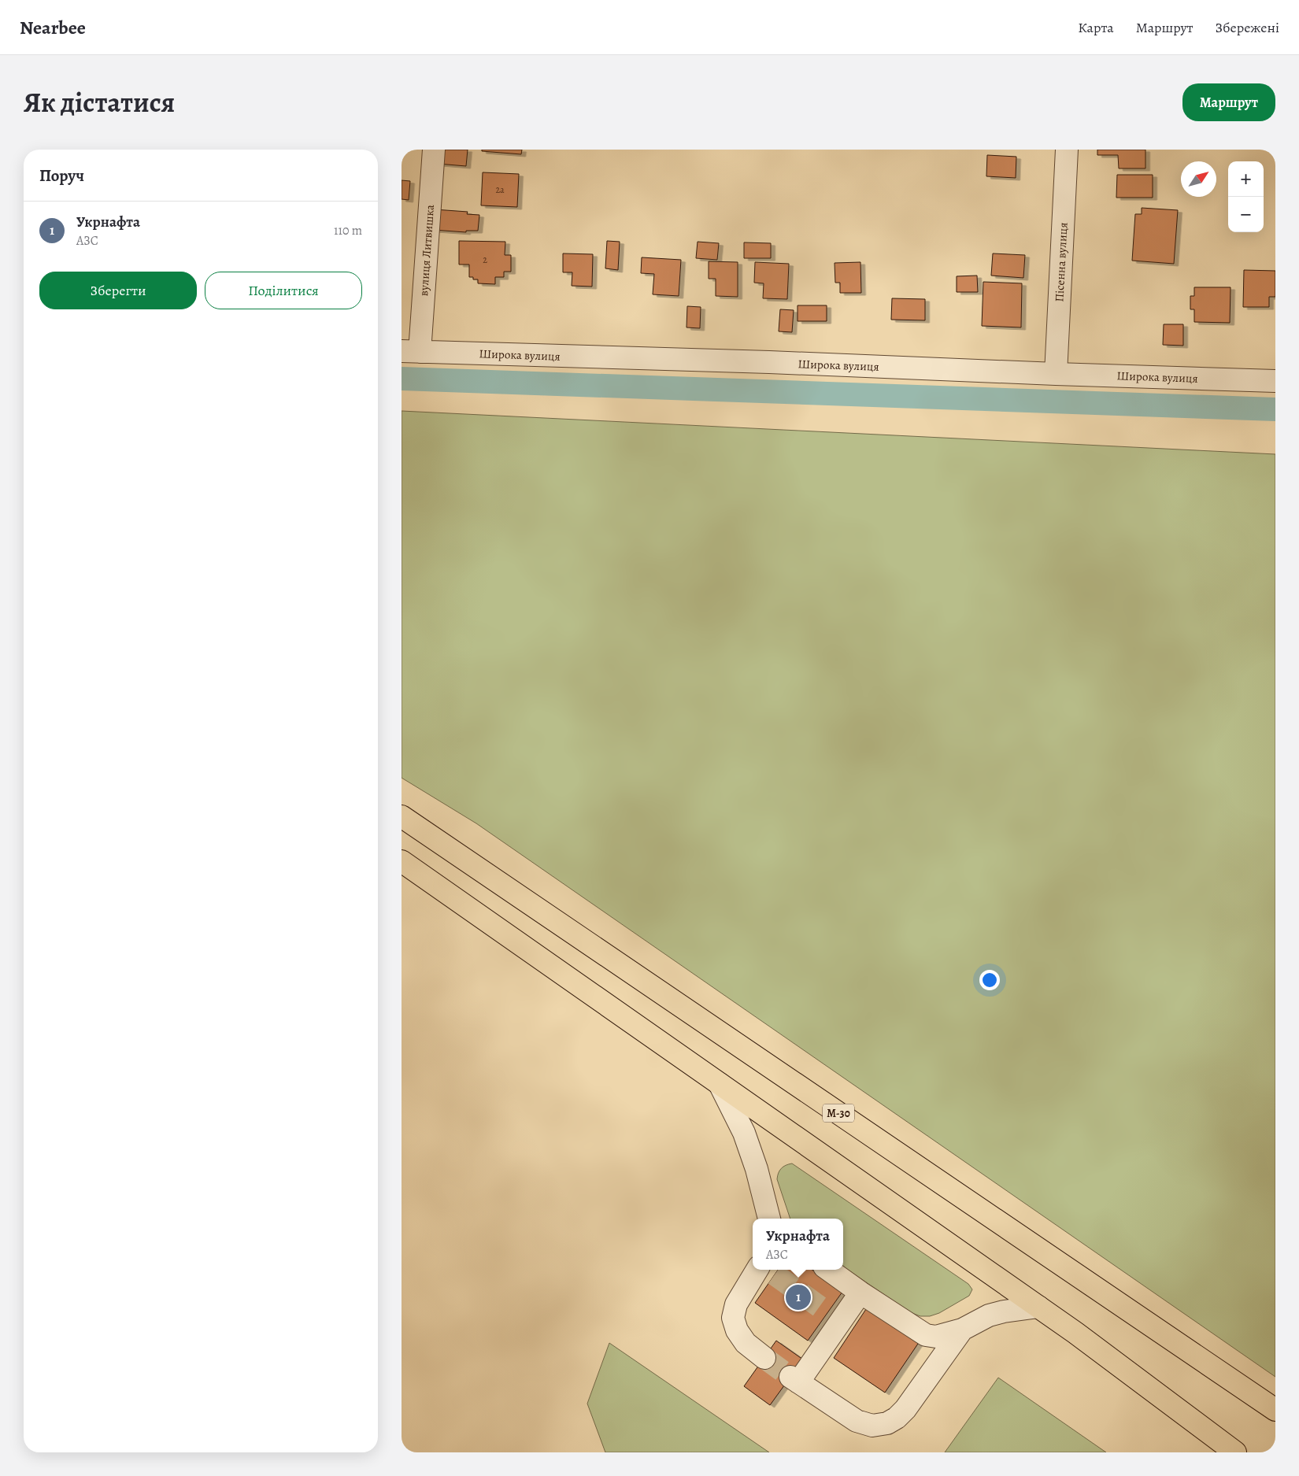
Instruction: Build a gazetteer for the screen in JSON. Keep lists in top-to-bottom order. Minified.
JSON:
{"streets":{"highway":["М-30"],"street":["вулиця Литвишка","Пісенна вулиця","Широка вулиця"]},"crossings":[["вулиця Литвишка","Широка вулиця"],["Пісенна вулиця","Широка вулиця"]],"house_numbers":["2а","2"],"north":"top right","page":{"header":"Nearbee","nav":["Карта","Маршрут","Збережені"],"title":"Як дістатися","buttons":["Маршрут",["Зберегти","Поділитися"]],"heading":"Поруч","map_buttons":["+","−"],"list":[{"mark":"1","name":"Укрнафта","note":"АЗС","value":"110 m"}],"popup":["Укрнафта","АЗС"],"pins":"1"}}
